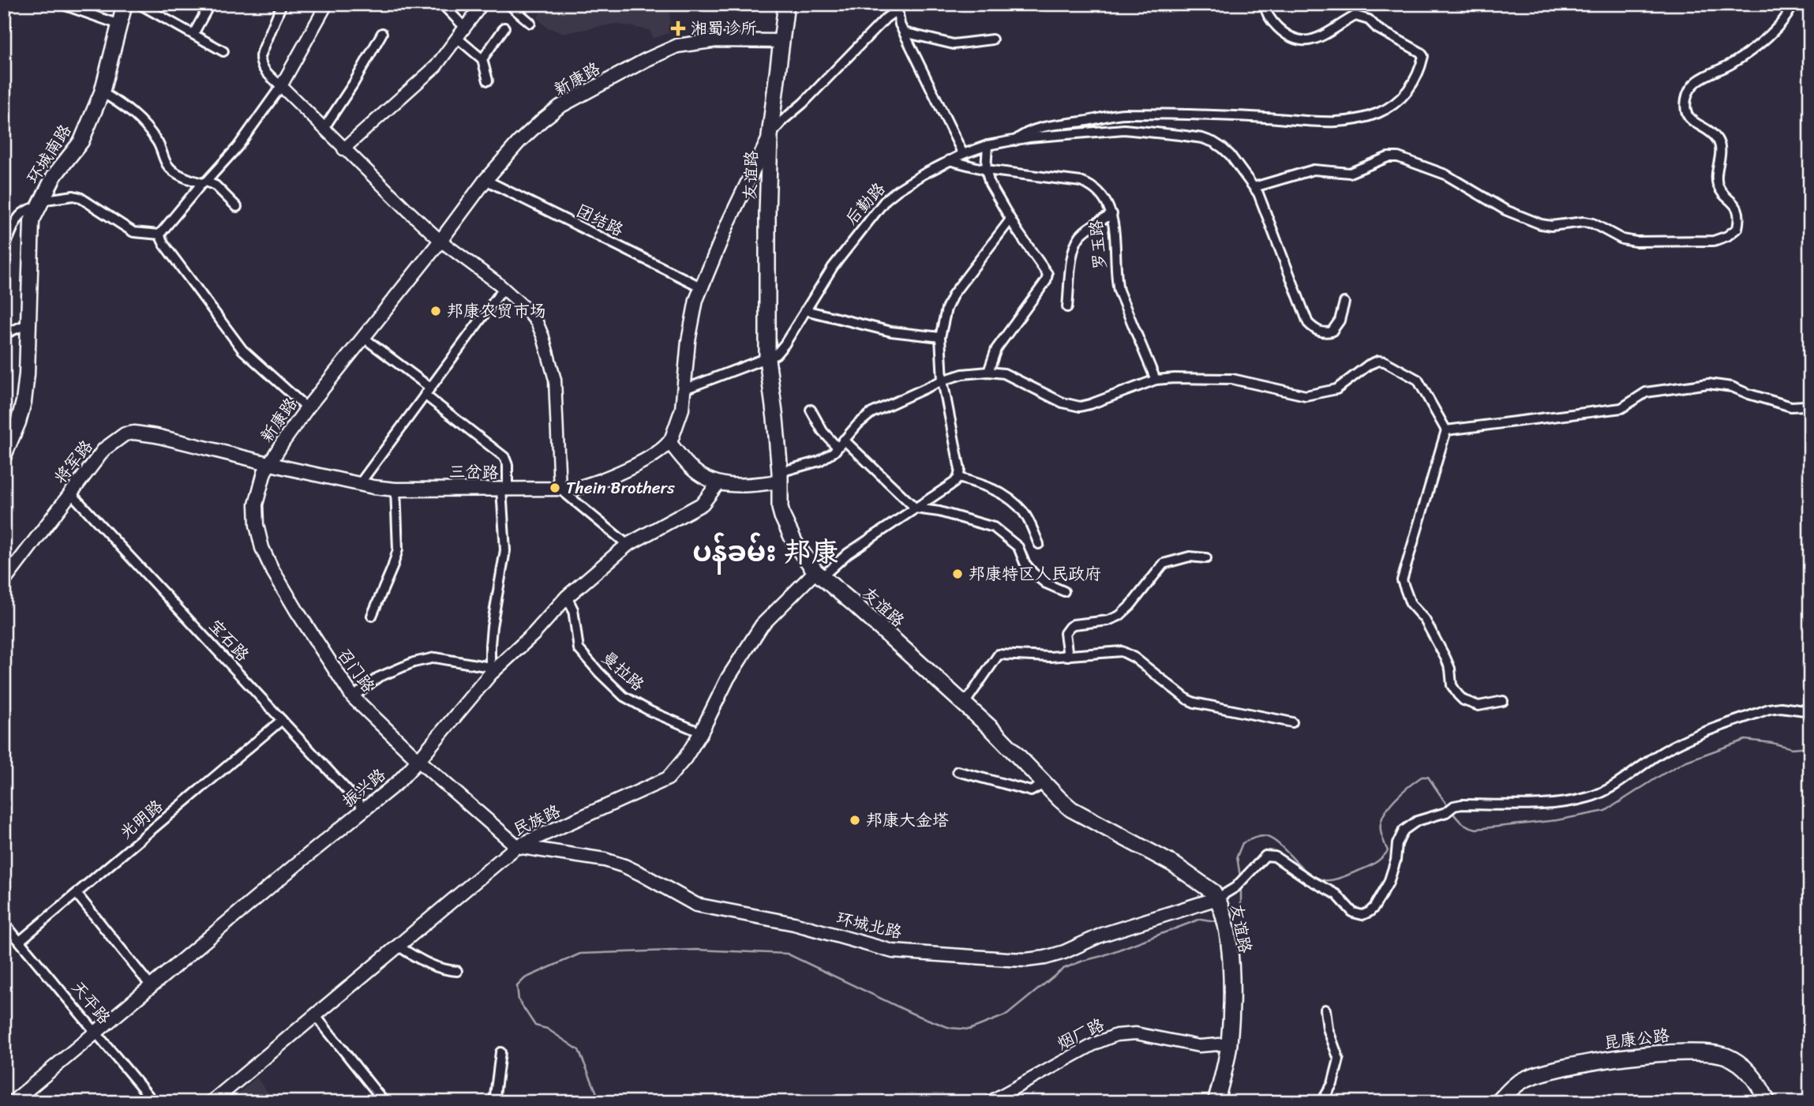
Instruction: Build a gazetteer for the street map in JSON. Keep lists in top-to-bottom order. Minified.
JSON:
{"streets":{"highway":["友谊路","昆康公路"],"main road":["新康路","环城南路","将军路","三岔路","召门路","振兴路","民族路","环城北路"],"street":["后勤路","团结路","罗玉路","宝石路","曼拉路","光明路","天平路","烟厂路"]},"crossings":[["新康路","友谊路"],["新康路","团结路"],["新康路","将军路"],["新康路","三岔路"],["新康路","召门路"],["友谊路","后勤路"],["友谊路","民族路"],["友谊路","环城北路"],["友谊路","烟厂路"],["后勤路","罗玉路"],["将军路","三岔路"],["将军路","宝石路"],["将军路","召门路"],["三岔路","召门路"],["宝石路","振兴路"],["宝石路","光明路"],["召门路","振兴路"],["召门路","民族路"],["召门路","环城北路"],["曼拉路","振兴路"],["曼拉路","民族路"],["振兴路","天平路"],["光明路","天平路"],["民族路","环城北路"]],"districts":["ပန်ခမ်း 邦康"],"places":{"health":["湘蜀诊所"],"other":["邦康农贸市场","Thein Brothers","邦康特区人民政府","邦康大金塔"]}}
